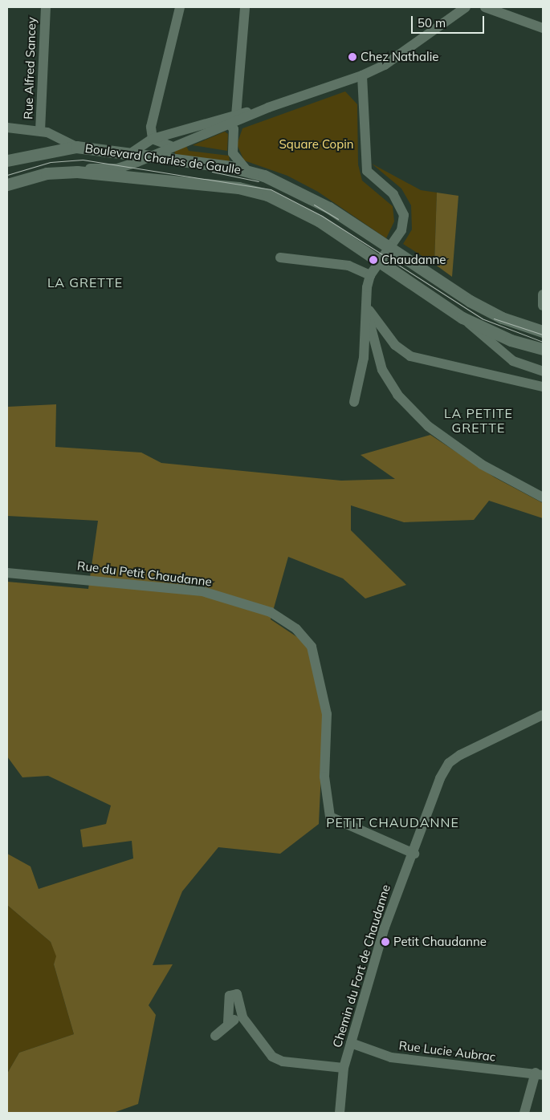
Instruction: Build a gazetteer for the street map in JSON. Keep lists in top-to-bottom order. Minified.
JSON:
{"streets":{"main road":["Boulevard Charles de Gaulle"],"street":["Rue Alfred Sancey","Rue du Petit Chaudanne","Chemin du Fort de Chaudanne","Rue Lucie Aubrac"]},"crossings":[["Rue du Petit Chaudanne","Chemin du Fort de Chaudanne"],["Chemin du Fort de Chaudanne","Rue Lucie Aubrac"]],"districts":["LA GRETTE","LA PETITE GRETTE","PETIT CHAUDANNE"],"parks":["Square Copin"],"places":["Chez Nathalie","Chaudanne","Petit Chaudanne"],"scale_bar":"50 m"}
